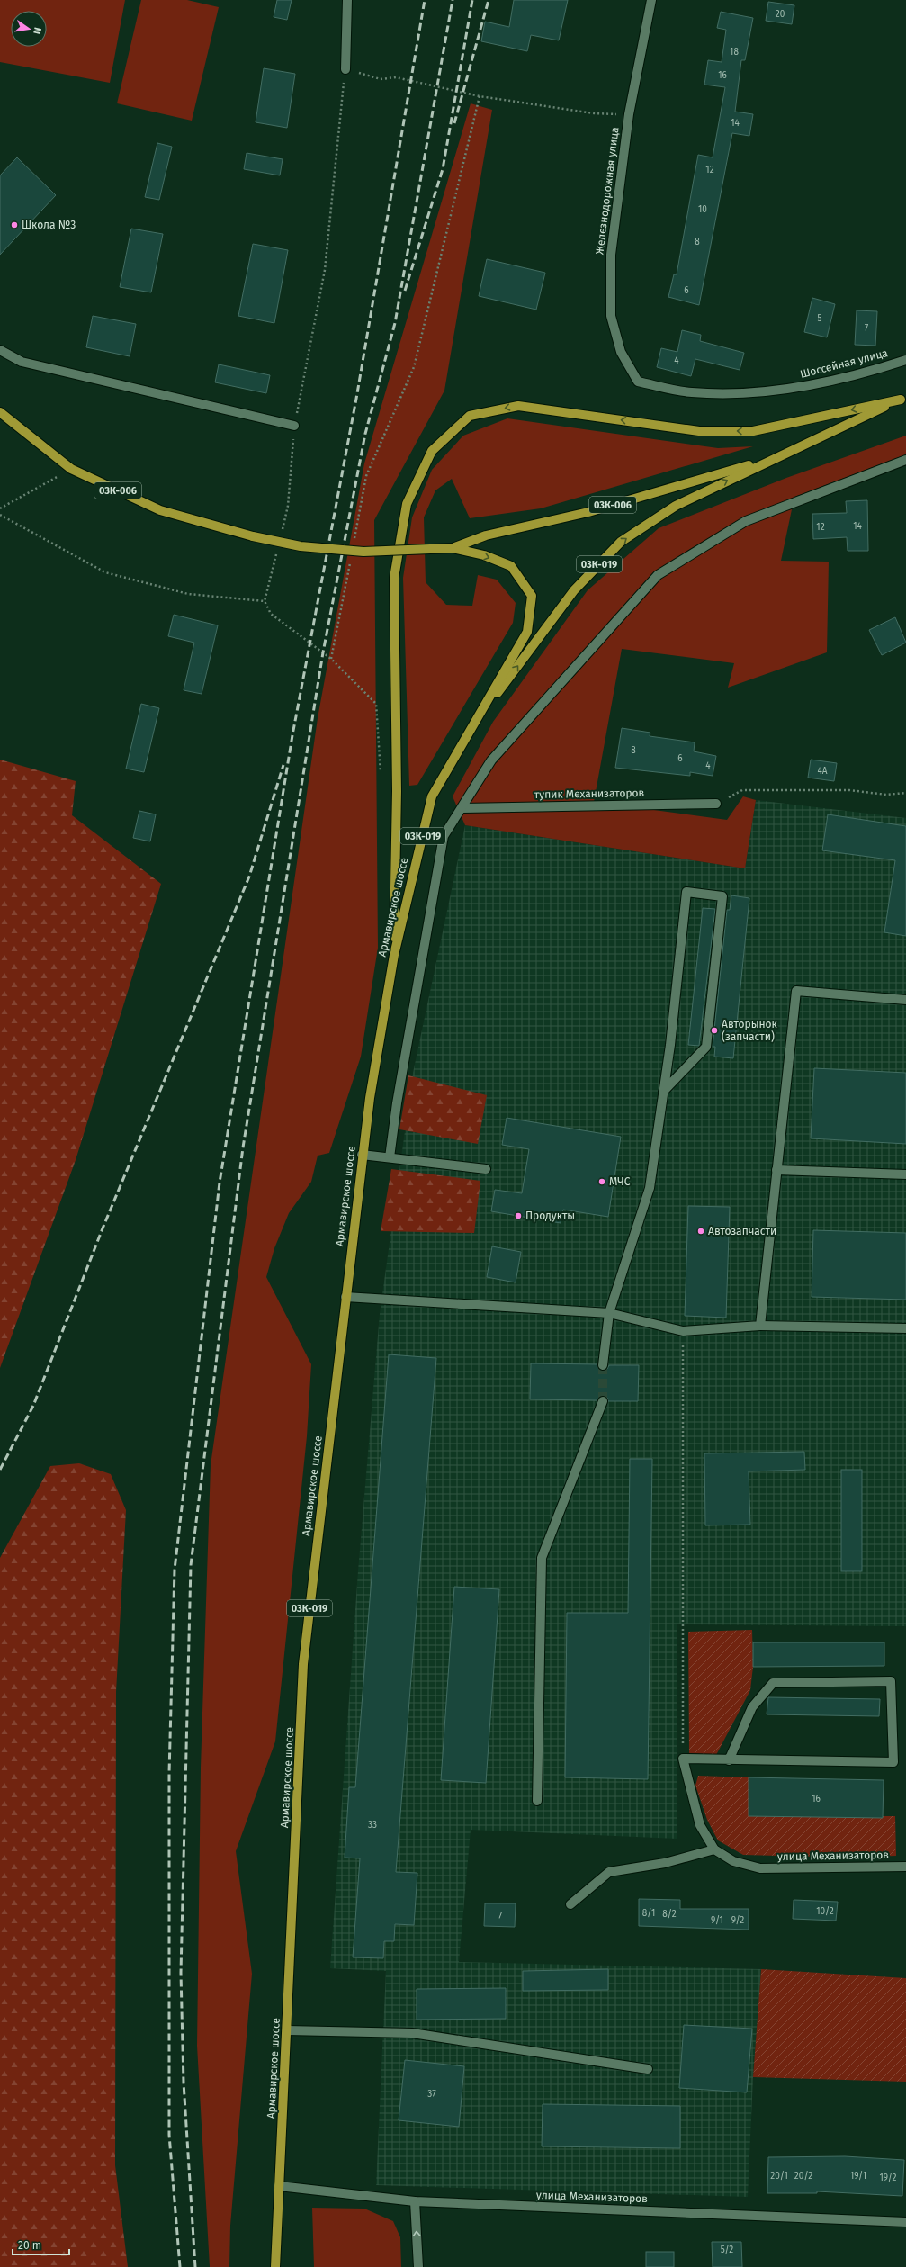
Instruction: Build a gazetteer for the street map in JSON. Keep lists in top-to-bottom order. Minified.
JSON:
{"streets":{"main road":["03К-006","03К-019","Армавирское шоссе"],"street":["Железнодорожная улица","Шоссейная улица","тупик Механизаторов","улица Механизаторов"]},"crossings":[["Железнодорожная улица","Шоссейная улица"],["03К-006","03К-019"],["03К-019","Армавирское шоссе"],["Армавирское шоссе","улица Механизаторов"]],"places":["Школа №3","Авторынок (запчасти)","МЧС","Продукты","Автозапчасти"],"house_numbers":["20","18","16","14","12","10","8","6","5","7","4","14","12","8","6","4","4А","16","33","10/2","8/1","8/2","7","9/1","9/2","37","20/1","20/2","19/1","19/2","5/2"],"scale_bar":"20 m","north":"right"}
